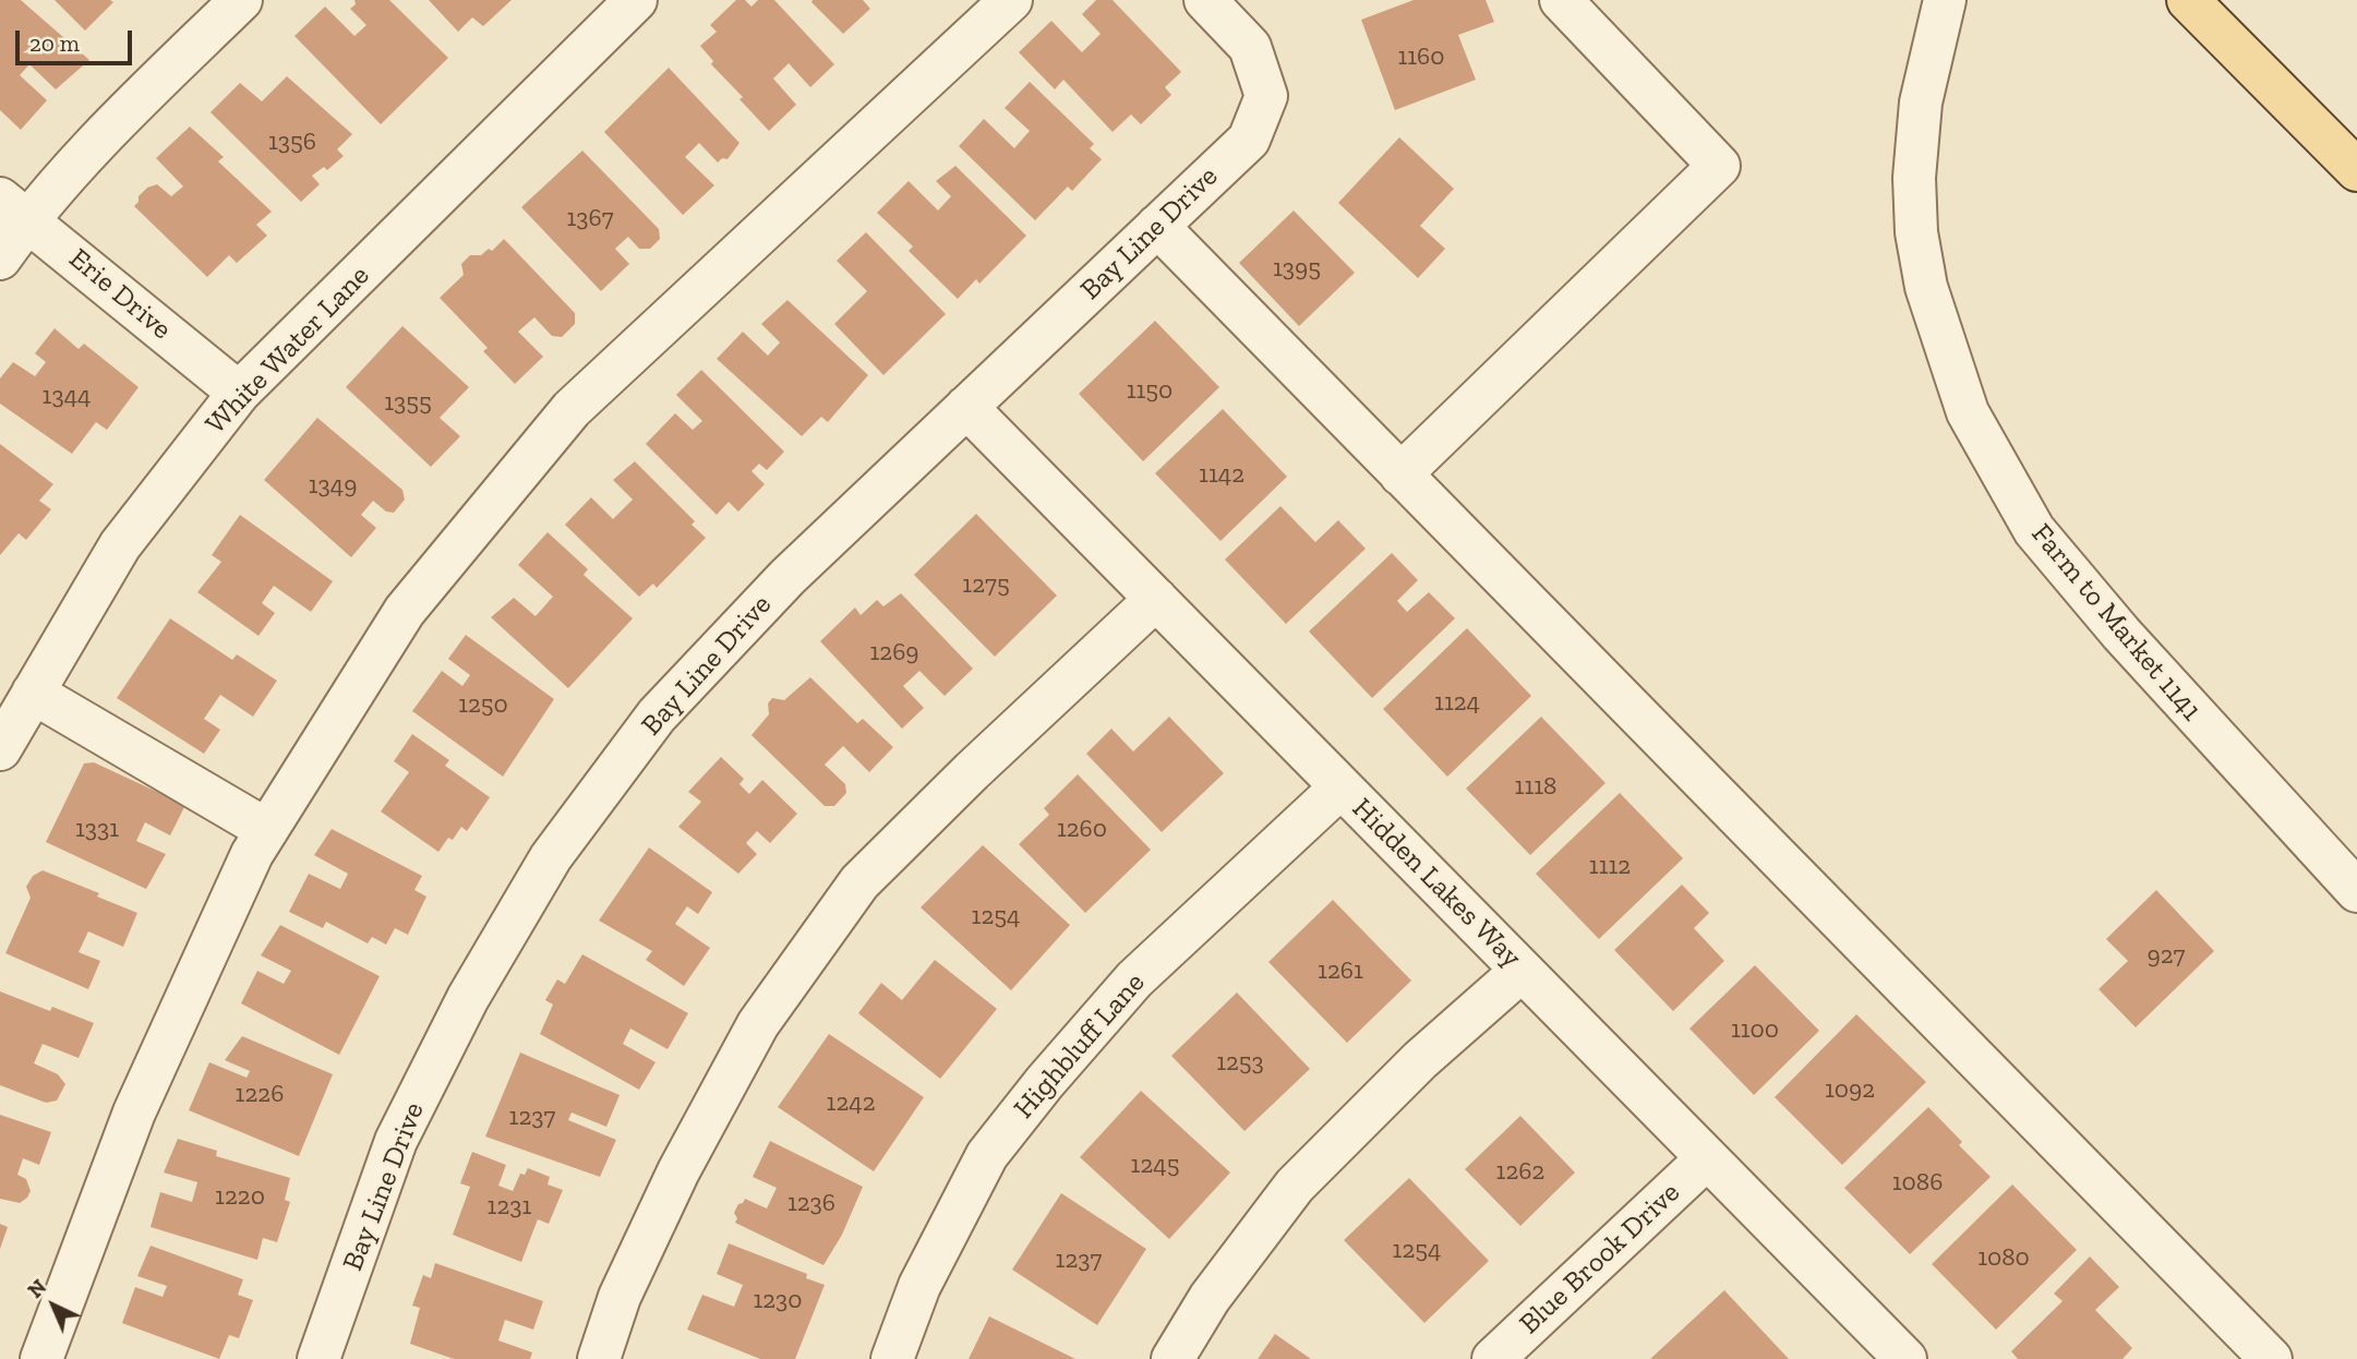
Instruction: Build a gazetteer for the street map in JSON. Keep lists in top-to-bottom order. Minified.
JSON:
{"streets":{"street":["Bay Line Drive","Erie Drive","White Water Lane","Farm to Market 1141","Hidden Lakes Way","Highbluff Lane","Blue Brook Drive"]},"crossings":[["Bay Line Drive","Hidden Lakes Way"],["Erie Drive","White Water Lane"],["Hidden Lakes Way","Highbluff Lane"],["Hidden Lakes Way","Blue Brook Drive"]],"house_numbers":["1160","1356","1367","1395","1150","1344","1355","1142","1349","1275","1269","1124","1250","1118","1331","1260","1112","1254","927","1261","1100","1253","1092","1226","1242","1237","1245","1262","1086","1220","1236","1231","1254","1080","1237","1230"],"scale_bar":"20 m","north":"top left"}
